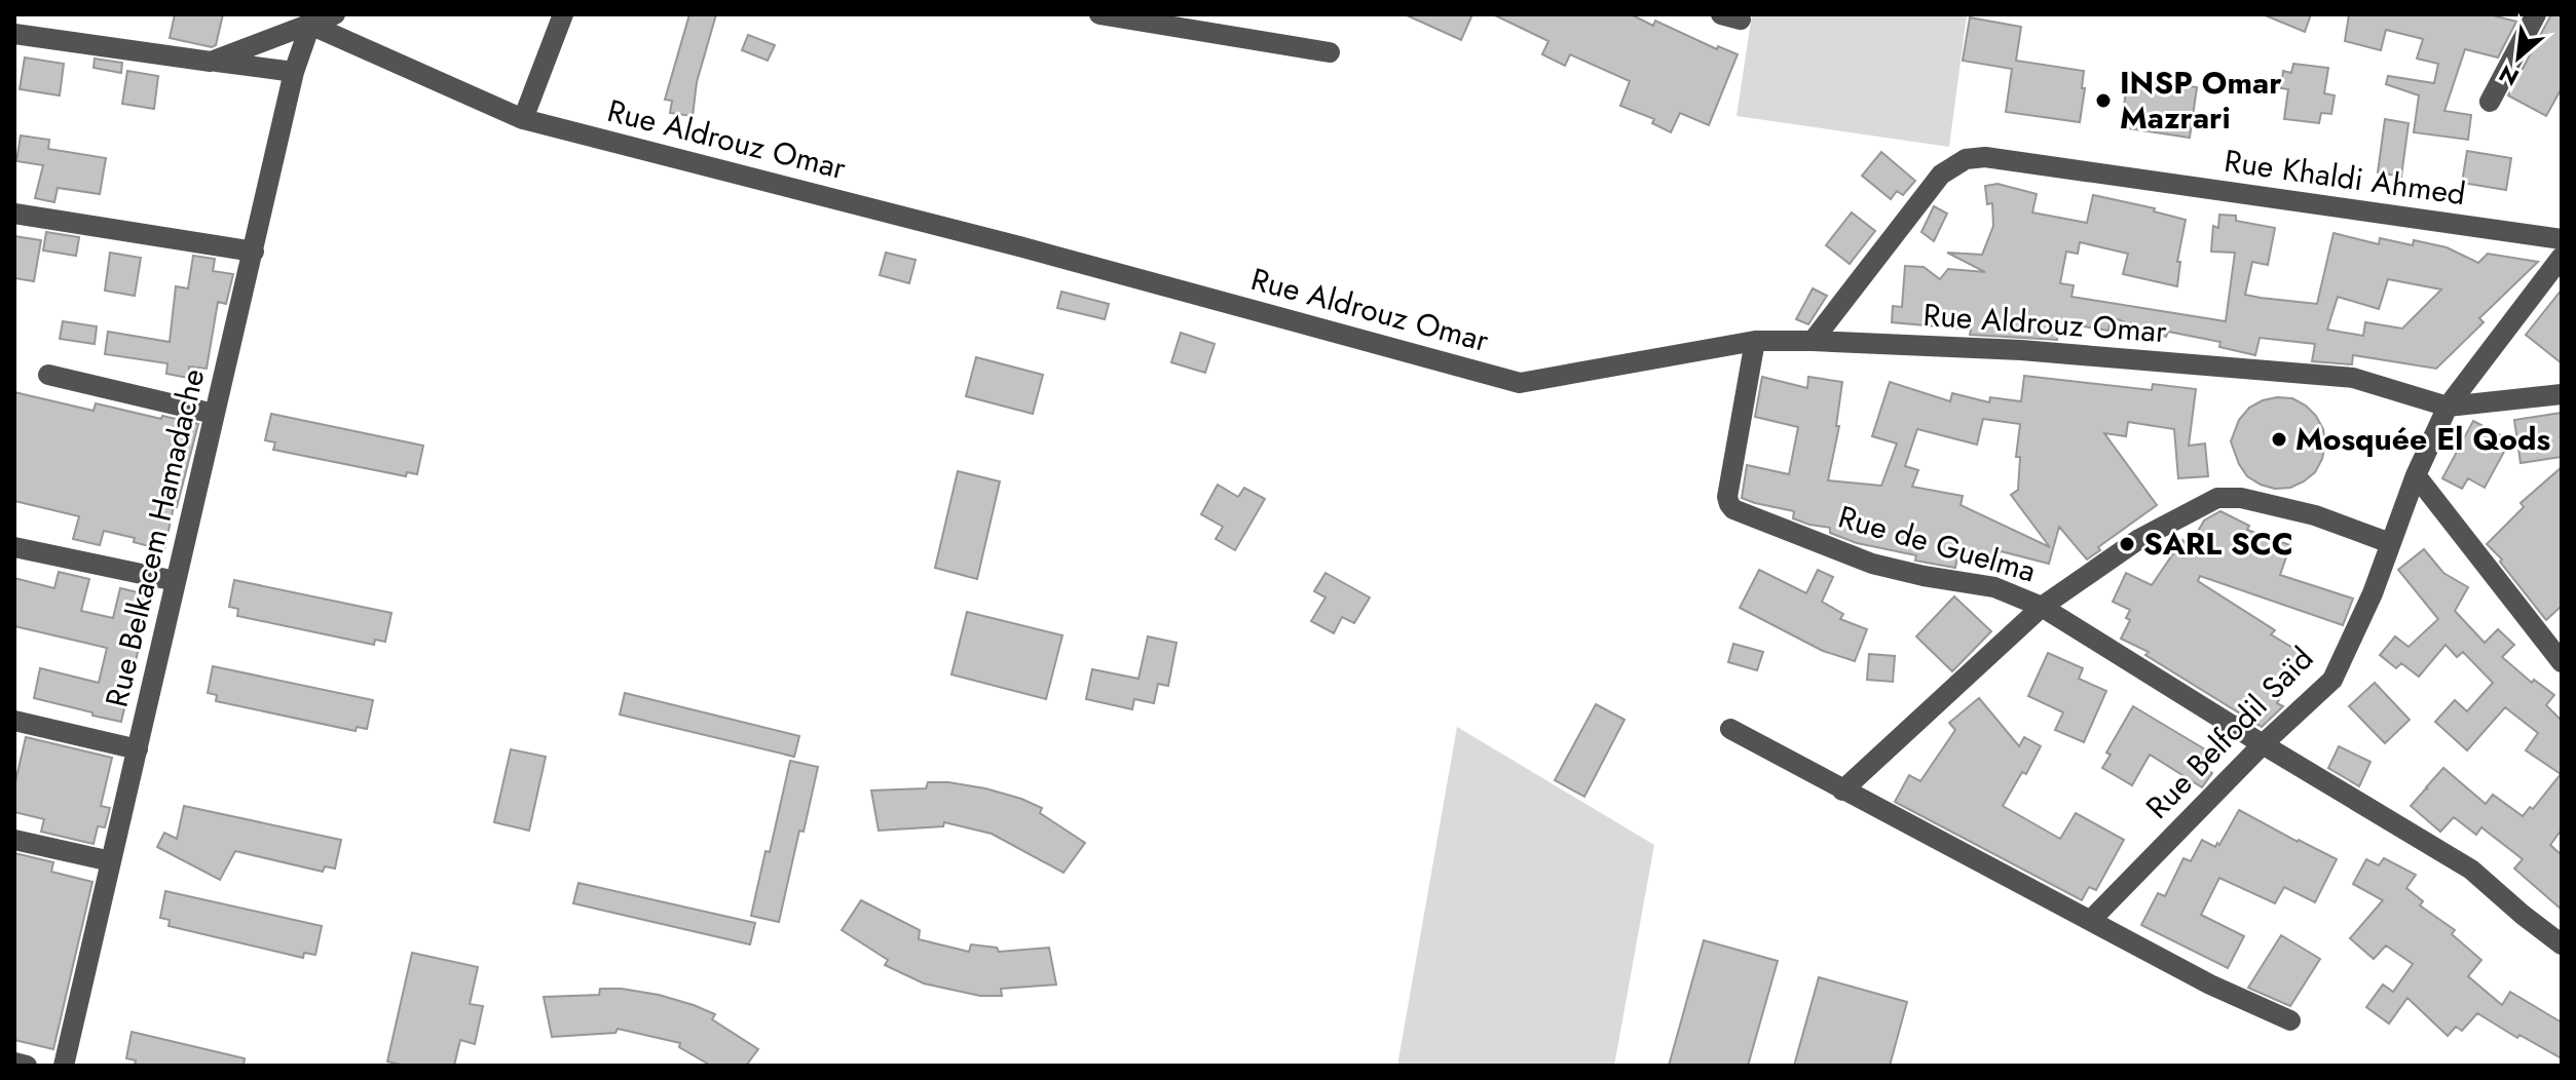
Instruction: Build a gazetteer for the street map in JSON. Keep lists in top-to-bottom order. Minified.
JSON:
{"streets":{"street":["Rue Aldrouz Omar","Rue Khaldi Ahmed","Rue Belkacem Hamadache","Rue de Guelma","Rue Belfodil Saïd"]},"crossings":[["Rue Aldrouz Omar","Rue Khaldi Ahmed"],["Rue Aldrouz Omar","Rue Belkacem Hamadache"],["Rue Aldrouz Omar","Rue de Guelma"],["Rue Aldrouz Omar","Rue Belfodil Saïd"],["Rue de Guelma","Rue Belfodil Saïd"]],"places":["INSP Omar Mazrari","Mosquée El Qods","SARL SCC"],"north":"bottom left"}
